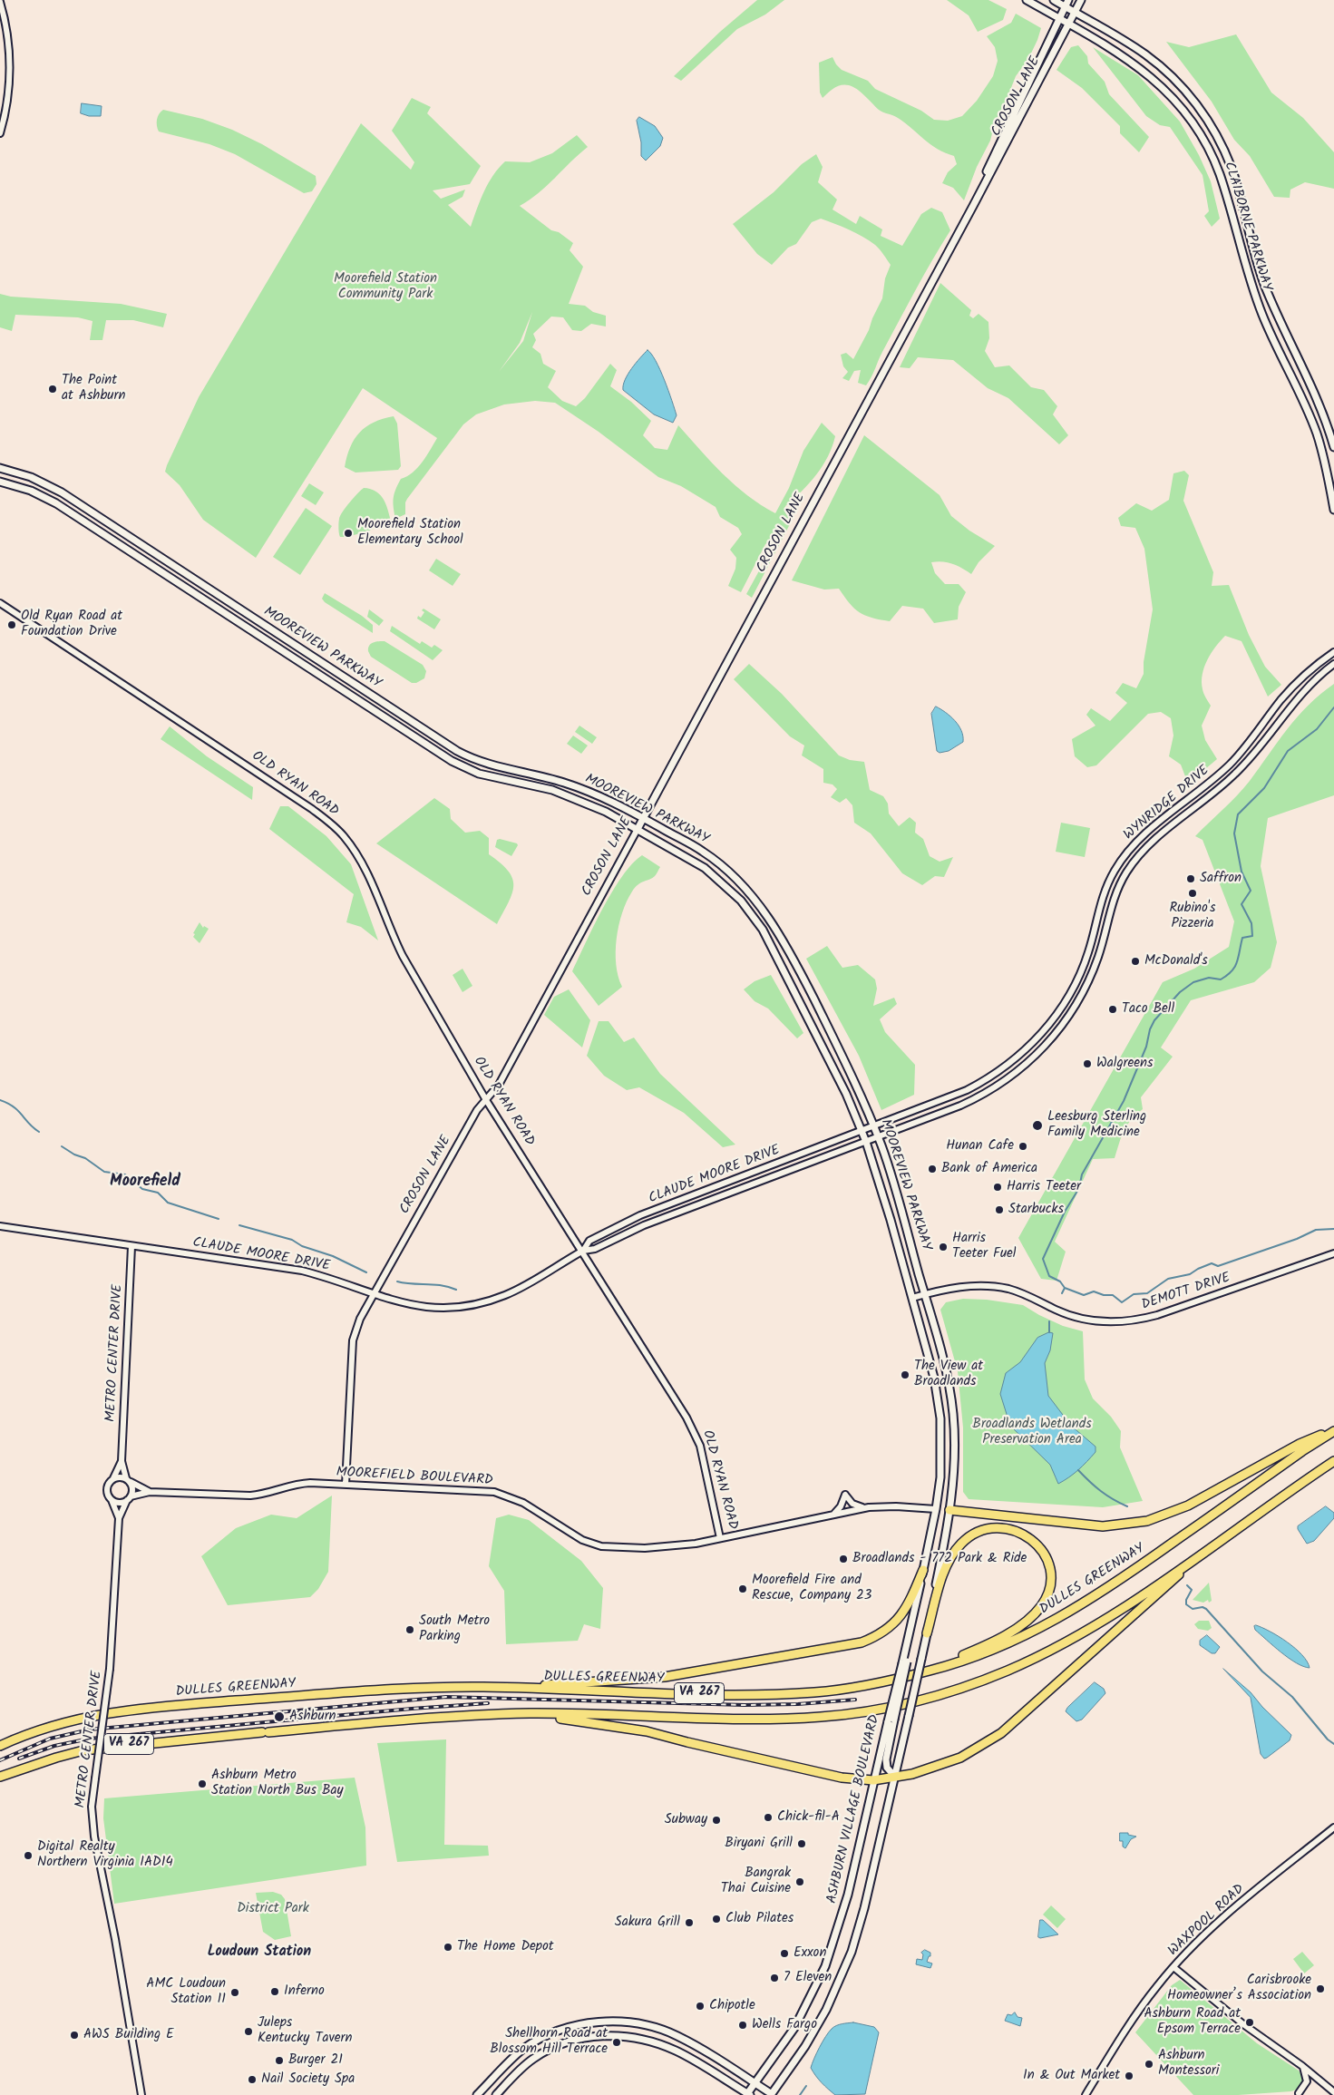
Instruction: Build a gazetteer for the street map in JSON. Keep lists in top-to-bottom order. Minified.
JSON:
{"streets":{"highway":["DULLES GREENWAY","VA 267"],"main road":["CROSON LANE","CLAIBORNE PARKWAY","MOOREVIEW PARKWAY","OLD RYAN ROAD","ASHBURN VILLAGE BOULEVARD"],"street":["WYNRIDGE DRIVE","CLAUDE MOORE DRIVE","DEMOTT DRIVE","METRO CENTER DRIVE","MOOREFIELD BOULEVARD","WAXPOOL ROAD"]},"crossings":[["CROSON LANE","CLAIBORNE PARKWAY"],["CROSON LANE","MOOREVIEW PARKWAY"],["CROSON LANE","OLD RYAN ROAD"],["CROSON LANE","CLAUDE MOORE DRIVE"],["CROSON LANE","MOOREFIELD BOULEVARD"],["MOOREVIEW PARKWAY","OLD RYAN ROAD"],["MOOREVIEW PARKWAY","WYNRIDGE DRIVE"],["MOOREVIEW PARKWAY","CLAUDE MOORE DRIVE"],["MOOREVIEW PARKWAY","DEMOTT DRIVE"],["MOOREVIEW PARKWAY","ASHBURN VILLAGE BOULEVARD"],["OLD RYAN ROAD","CLAUDE MOORE DRIVE"],["OLD RYAN ROAD","MOOREFIELD BOULEVARD"],["OLD RYAN ROAD","ASHBURN VILLAGE BOULEVARD"],["WYNRIDGE DRIVE","CLAUDE MOORE DRIVE"],["CLAUDE MOORE DRIVE","METRO CENTER DRIVE"],["METRO CENTER DRIVE","MOOREFIELD BOULEVARD"]],"districts":["Moorefield","Loudoun Station"],"parks":["Moorefield Station Community Park","Broadlands Wetlands Preservation Area","District Park"],"places":["The Point at Ashburn","Moorefield Station Elementary School","Old Ryan Road at Foundation Drive","Saffron","Rubino's Pizzeria","McDonald's","Taco Bell","Walgreens","Leesburg Sterling Family Medicine","Hunan Cafe","Bank of America","Harris Teeter","Starbucks","Harris Teeter Fuel","The View at Broadlands","Broadlands - 772 Park & Ride","Moorefield Fire and Rescue, Company 23","South Metro Parking","Ashburn","Ashburn Metro Station North Bus Bay","Chick-fil-A","Subway","Biryani Grill","Digital Realty Northern Virginia IAD14","Bangrak Thai Cuisine","Club Pilates","Sakura Grill","The Home Depot","Exxon","7 Eleven","Carisbrooke Homeowner’s Association","Inferno","AMC Loudoun Station 11","Chipotle","Ashburn Road at Epsom Terrace","Wells Fargo","Juleps Kentucky Tavern","AWS Building E","Shellhorn Road at Blossom Hill Terrace","Burger 21","Ashburn Montessori","In & Out Market","Nail Society Spa"]}
